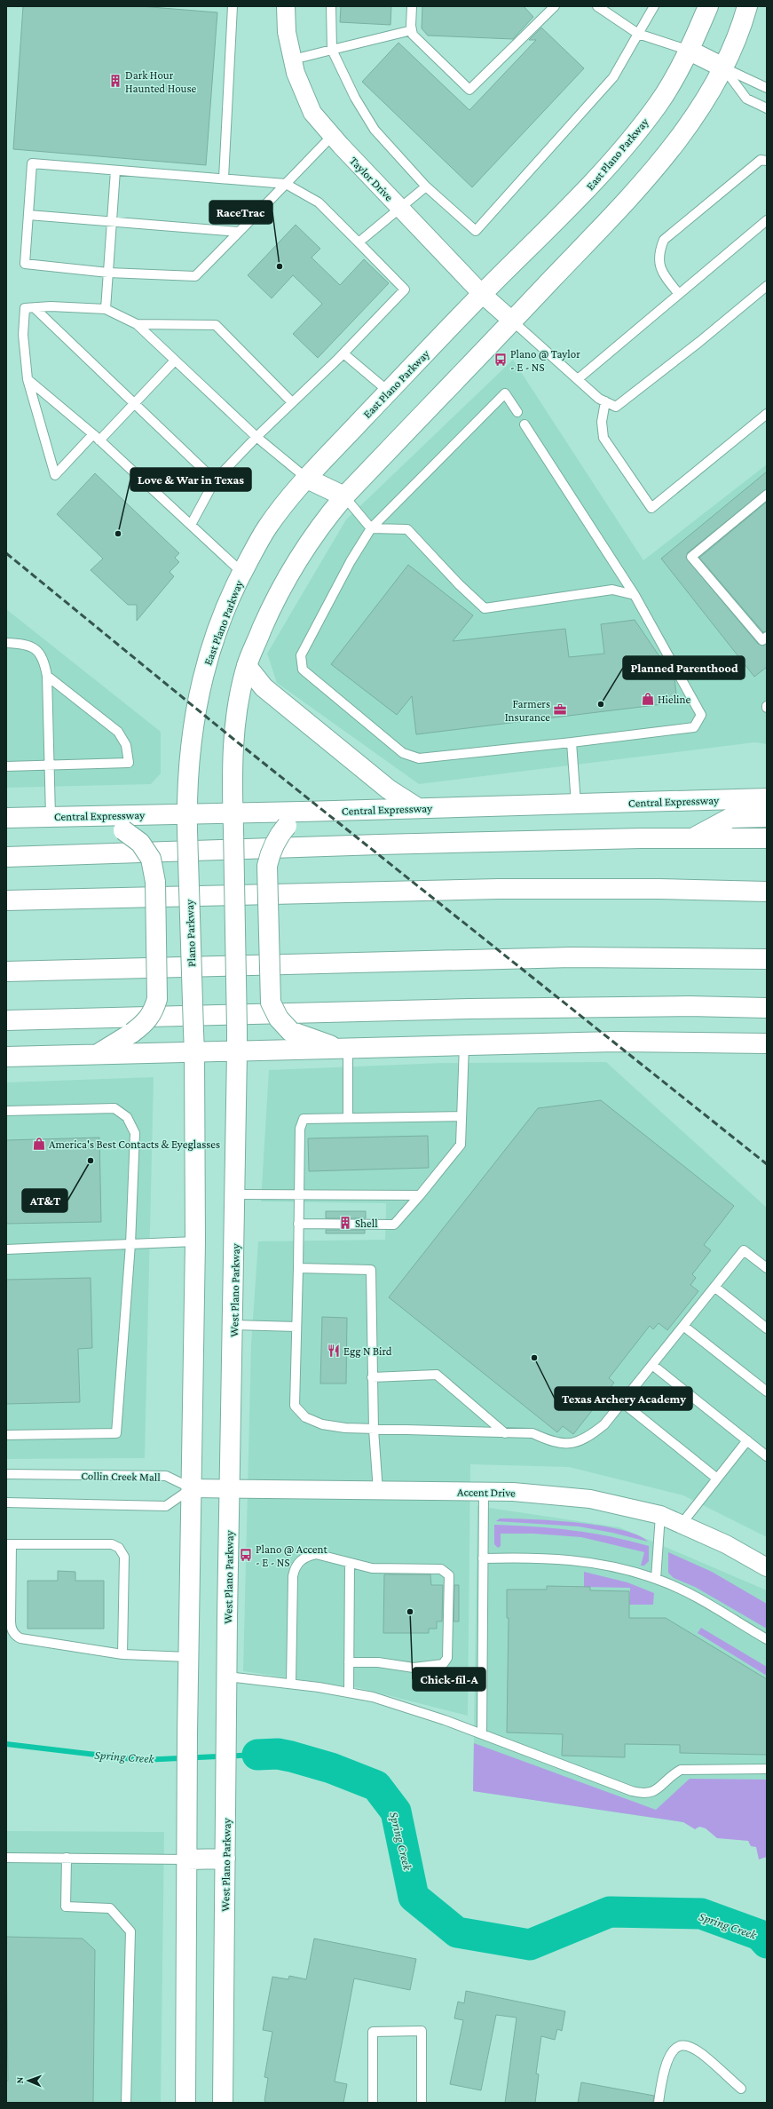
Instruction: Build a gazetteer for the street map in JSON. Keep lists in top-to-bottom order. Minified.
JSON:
{"streets":{"main road":["East Plano Parkway","Central Expressway","Plano Parkway","West Plano Parkway"],"street":["Taylor Drive","Accent Drive"],"lane":["Collin Creek Mall"]},"crossings":[["East Plano Parkway","Taylor Drive"],["East Plano Parkway","Central Expressway"],["East Plano Parkway","Plano Parkway"],["Central Expressway","Plano Parkway"],["West Plano Parkway","Accent Drive"],["Collin Creek Mall","Accent Drive"]],"water":["Spring Creek"],"places":{"building":["Dark Hour Haunted House","Shell"],"other":["RaceTrac","Love & War in Texas","Planned Parenthood","AT&T","Texas Archery Academy","Chick-fil-A"],"bus stop":["Plano @ Taylor - E - NS","Plano @ Accent - E - NS"],"shop":["Hieline","America's Best Contacts & Eyeglasses"],"office":["Farmers Insurance"],"restaurant":["Egg N Bird"]},"north":"left"}
